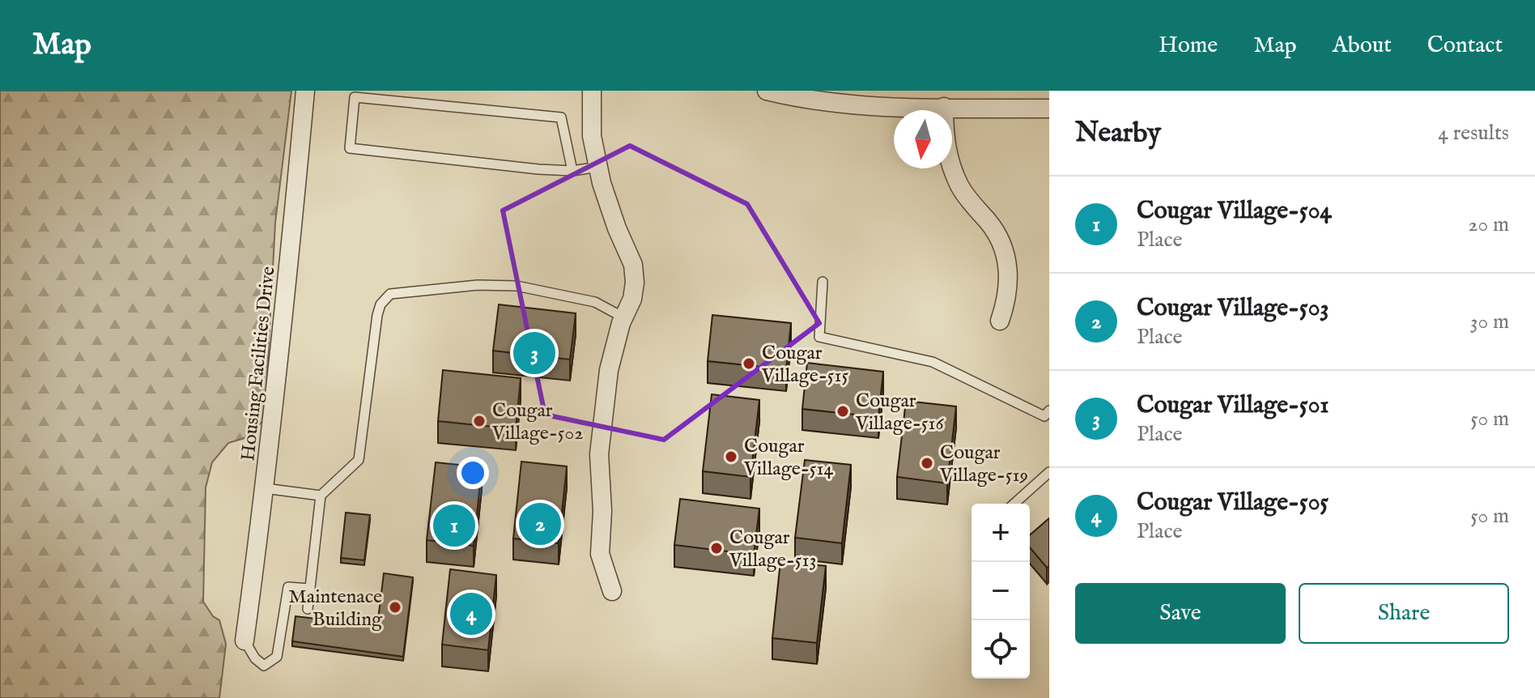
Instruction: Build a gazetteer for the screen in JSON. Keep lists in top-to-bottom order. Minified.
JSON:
{"streets":{"street":["Housing Facilities Drive"]},"places":["Cougar Village-515","Cougar Village-516","Cougar Village-502","Cougar Village-514","Cougar Village-519","Cougar Village-513","Maintenace Building"],"north":"bottom","page":{"header":"Map","nav":["Home","Map","About","Contact"],"heading":["Nearby","4 results"],"list":[{"mark":"1","name":"Cougar Village-504","note":"Place","value":"20 m"},{"mark":"2","name":"Cougar Village-503","note":"Place","value":"30 m"},{"mark":"3","name":"Cougar Village-501","note":"Place","value":"50 m"},{"mark":"4","name":"Cougar Village-505","note":"Place","value":"50 m"}],"pins":["3","2","1","4"],"map_buttons":["+","−"],"buttons":["Save","Share"]}}
